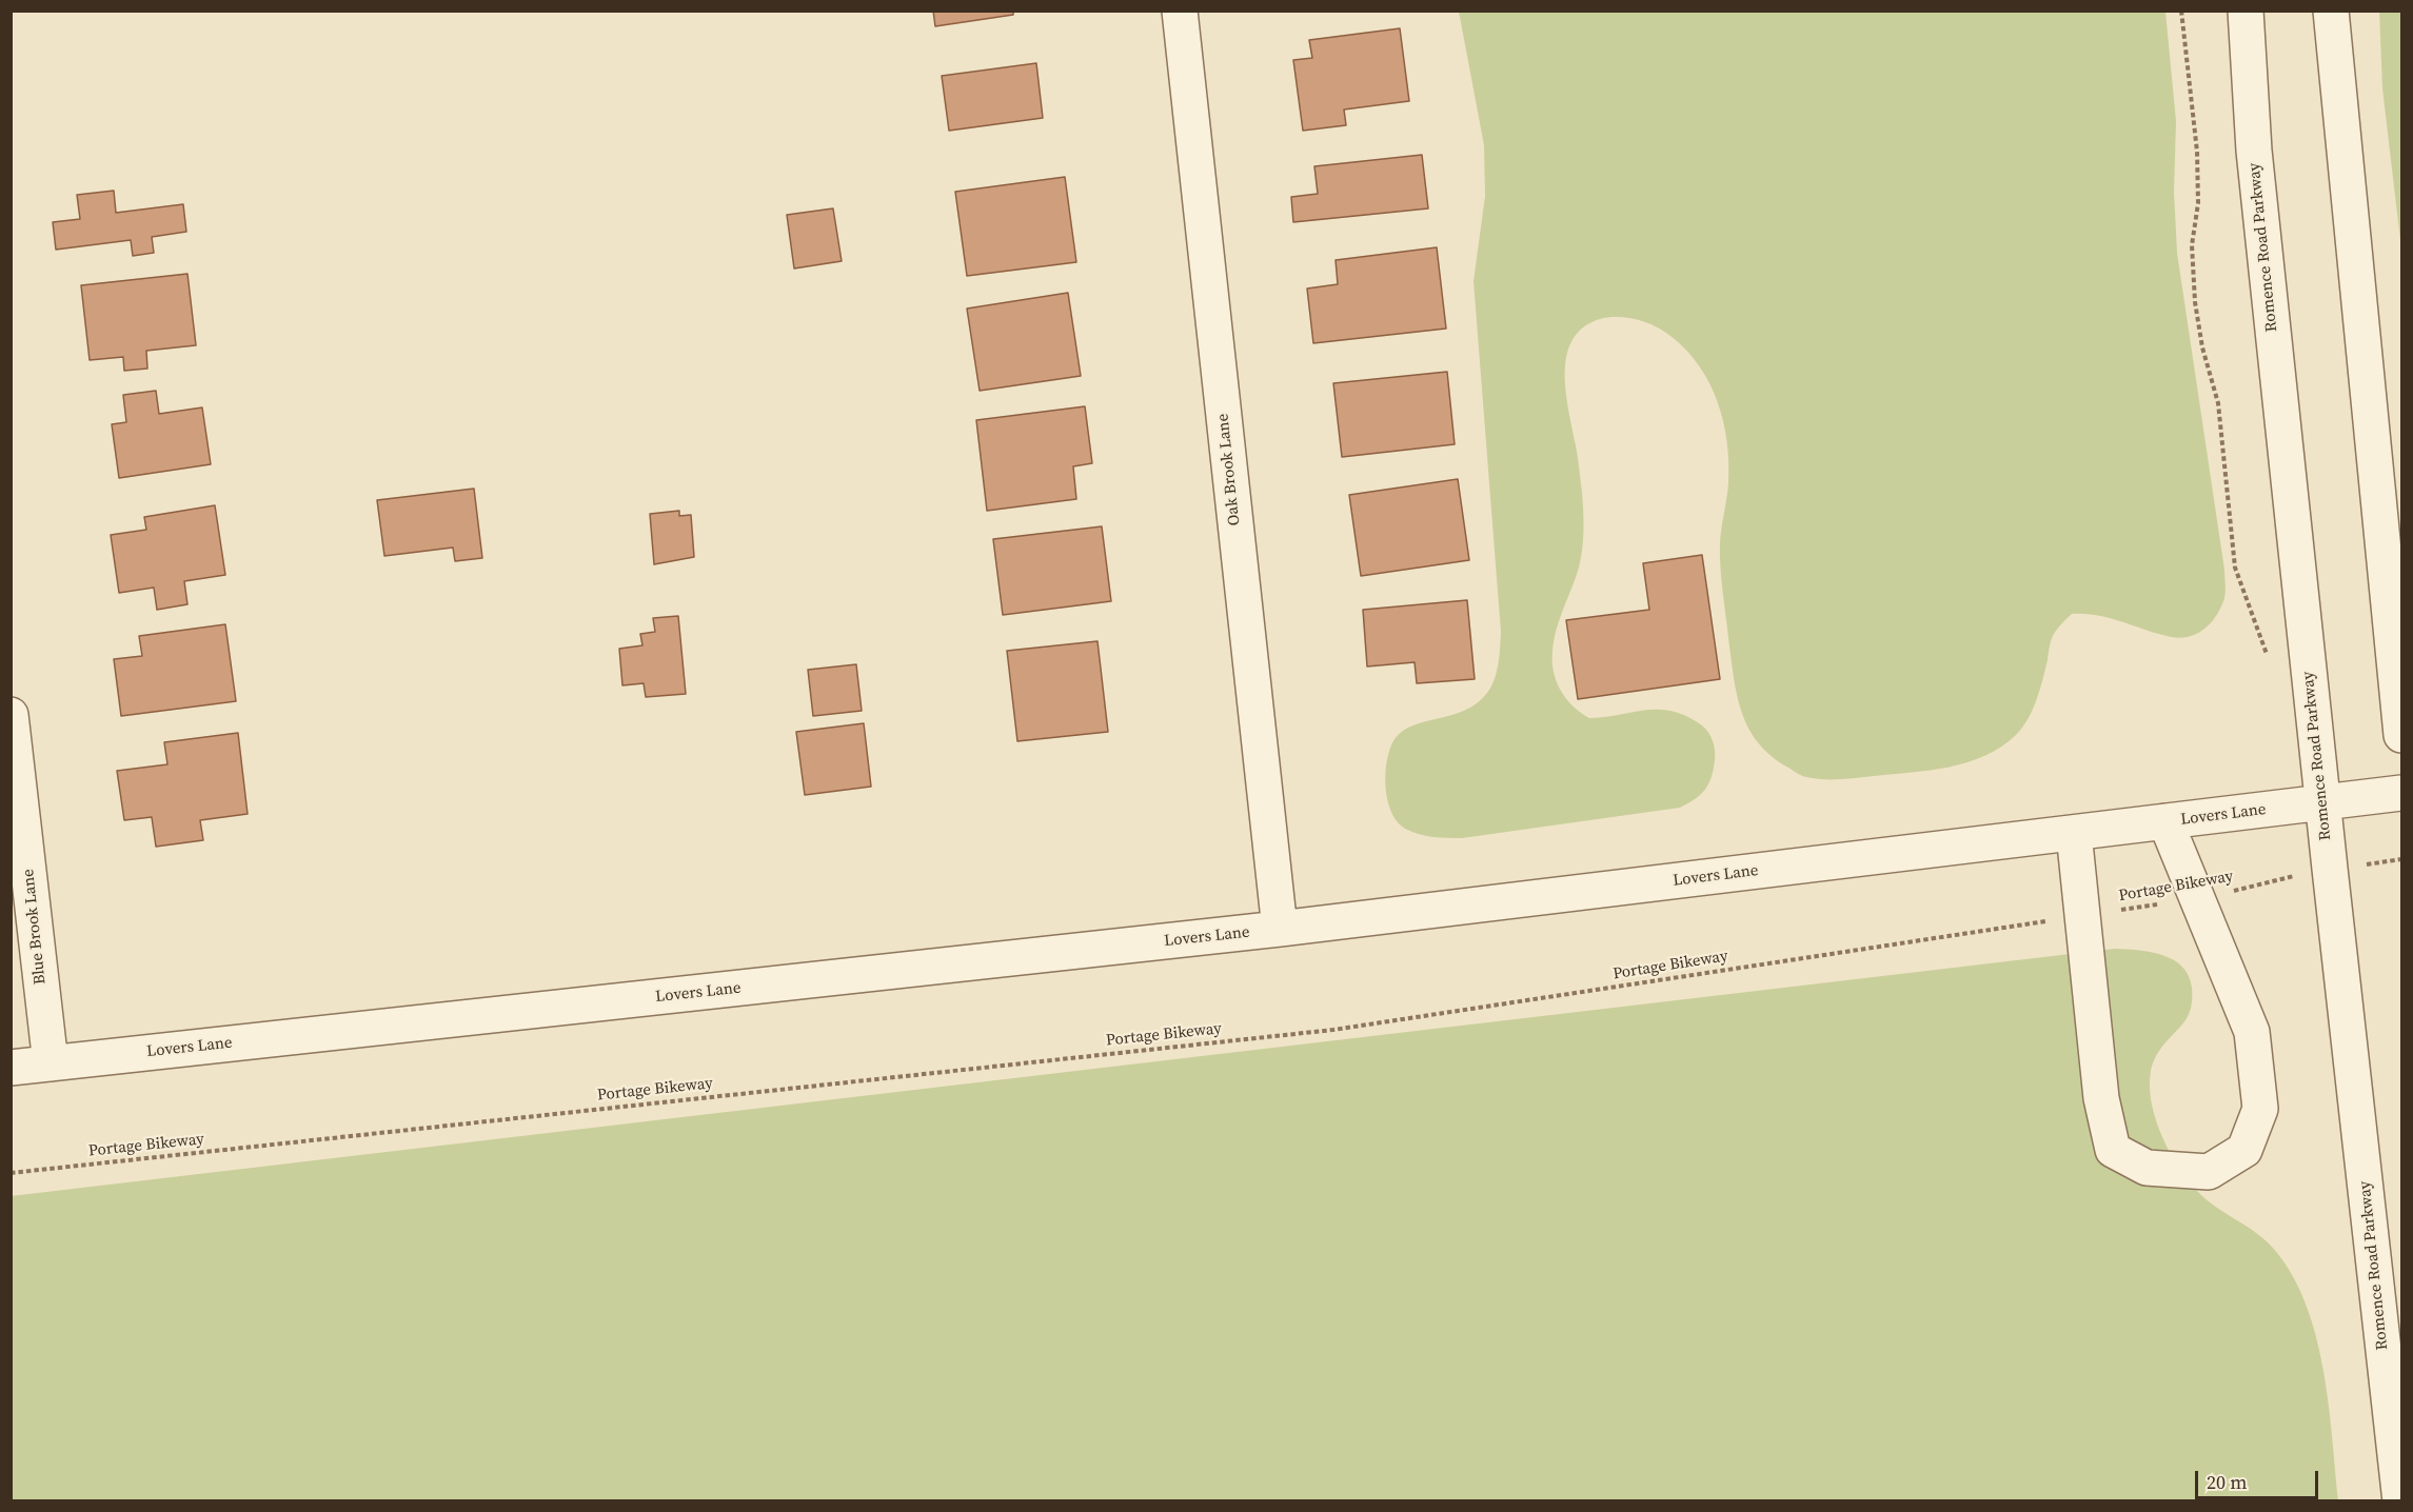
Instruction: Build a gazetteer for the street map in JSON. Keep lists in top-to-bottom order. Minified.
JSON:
{"streets":{"street":["Romence Road Parkway","Oak Brook Lane","Lovers Lane","Blue Brook Lane"],"path":["Portage Bikeway"]},"crossings":[["Romence Road Parkway","Lovers Lane"],["Oak Brook Lane","Lovers Lane"],["Lovers Lane","Blue Brook Lane"]],"scale_bar":"20 m"}
